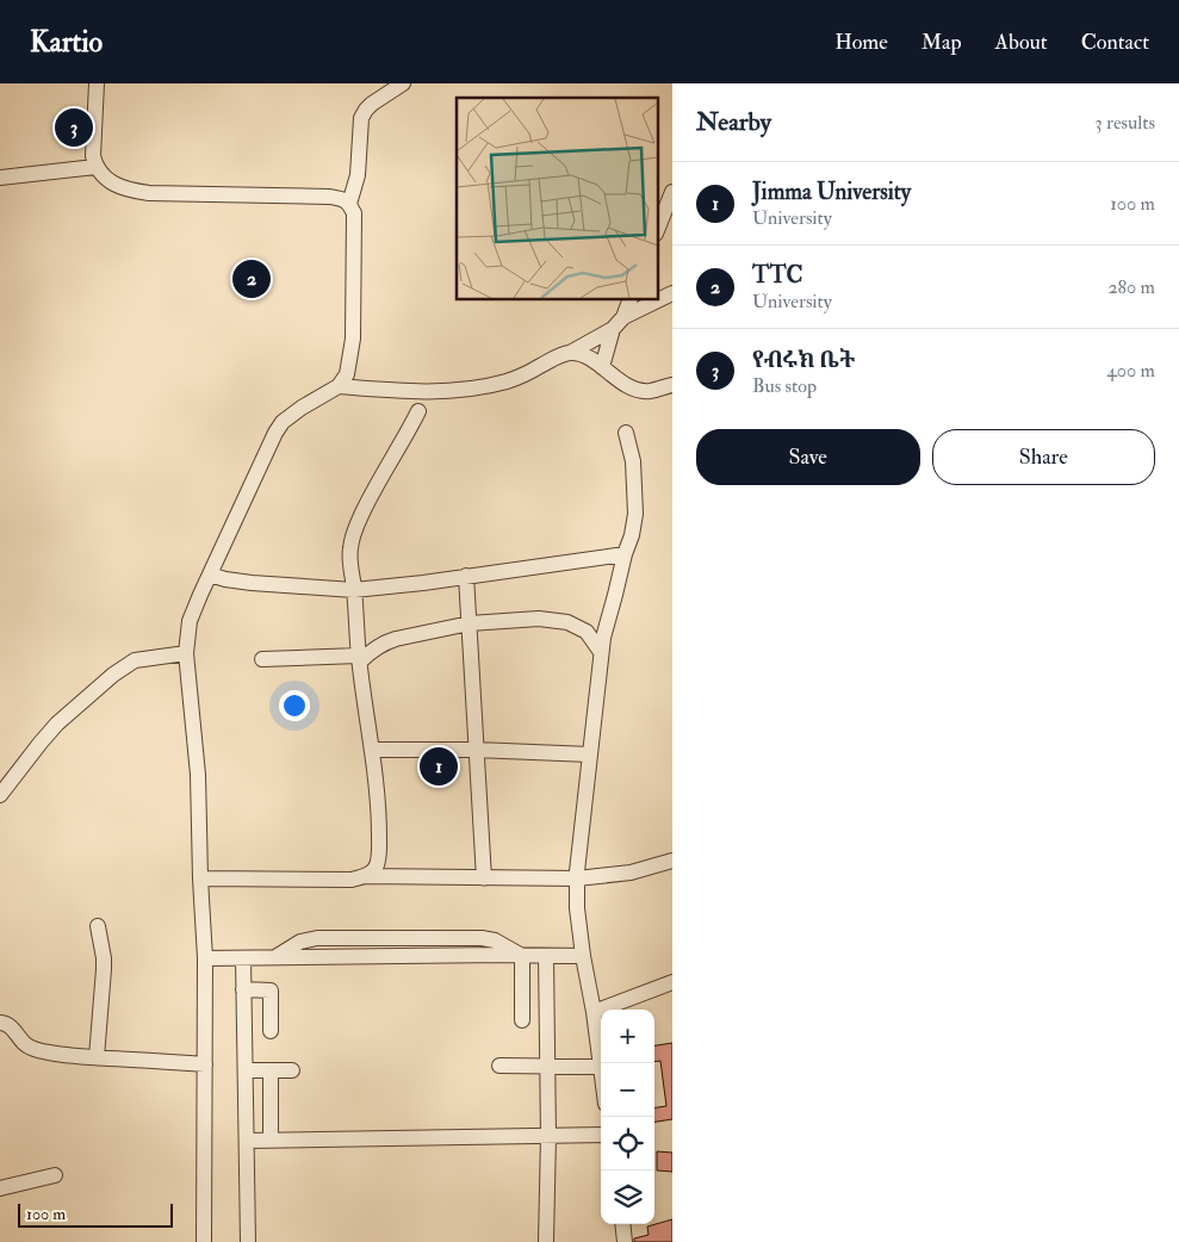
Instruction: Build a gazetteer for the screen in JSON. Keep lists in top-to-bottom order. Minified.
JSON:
{"scale_bar":"100 m","page":{"header":"Kartio","nav":["Home","Map","About","Contact"],"heading":["Nearby","3 results"],"pins":["3","2","1"],"list":[{"mark":"1","name":"Jimma University","note":"University","value":"100 m"},{"mark":"2","name":"TTC","note":"University","value":"280 m"},{"mark":"3","name":"የብሩክ ቤት","note":"Bus stop","value":"400 m"}],"buttons":["Save","Share"],"map_buttons":["+","−"],"scale":"100 m"}}
